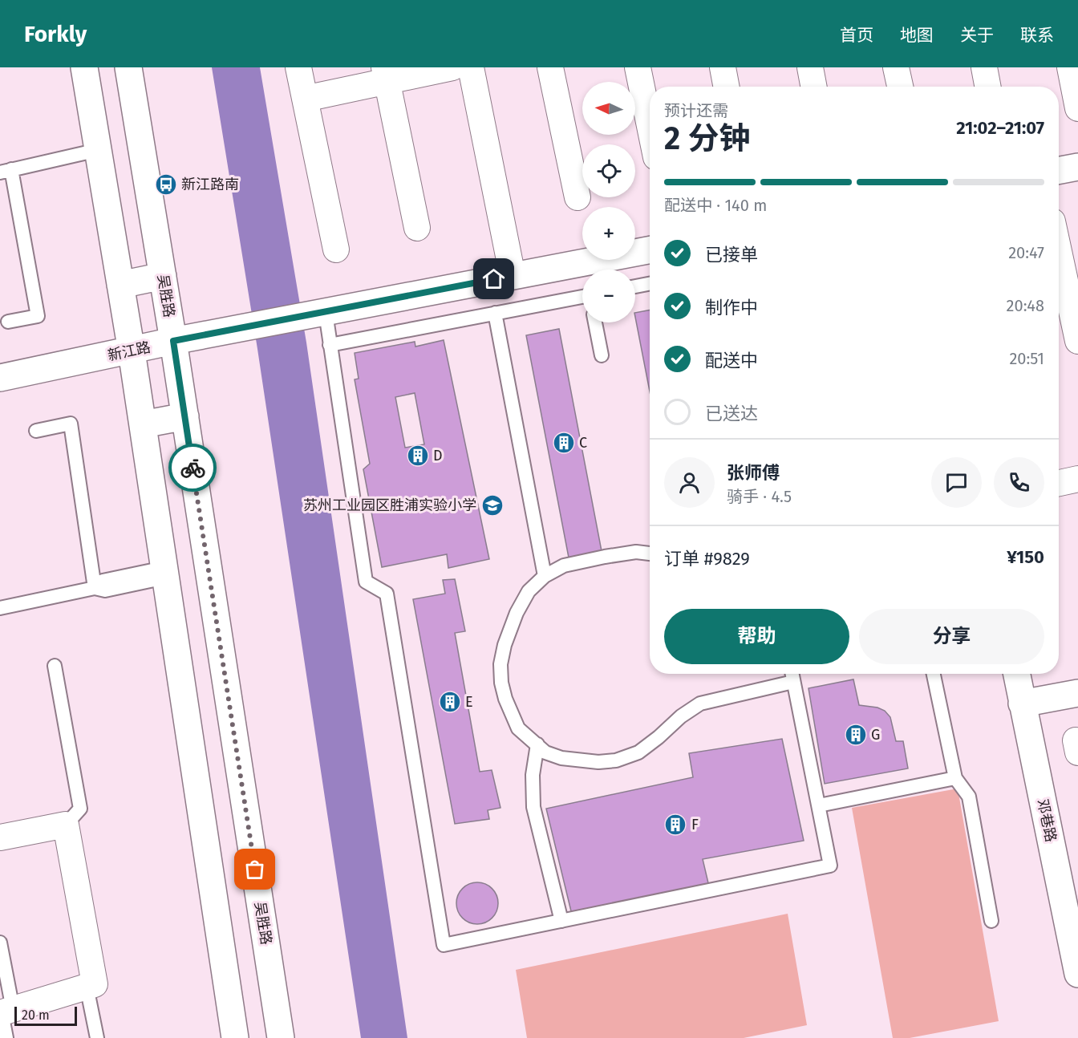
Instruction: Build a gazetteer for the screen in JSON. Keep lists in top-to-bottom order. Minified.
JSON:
{"streets":{"main road":["吴胜路","新江路","邓巷路"]},"crossings":[["吴胜路","新江路"]],"places":{"bus stop":["新江路南"],"building":["C","D","E","G","F"],"school or university":["苏州工业园区胜浦实验小学"]},"scale_bar":"20 m","north":"left","page":{"header":"Forkly","nav":["首页","地图","关于","联系"],"map_buttons":["+","−"],"heading":["2 分钟","预计还需","21:02–21:07"],"panel":["张师傅","骑手 · 4.5","订单 #9829","¥150"],"bar":"配送中 · 140 m","list":[["已接单","20:47"],["制作中","20:48"],["配送中","20:51"],"已送达"],"buttons":["帮助","分享"],"scale":"20 m"}}
